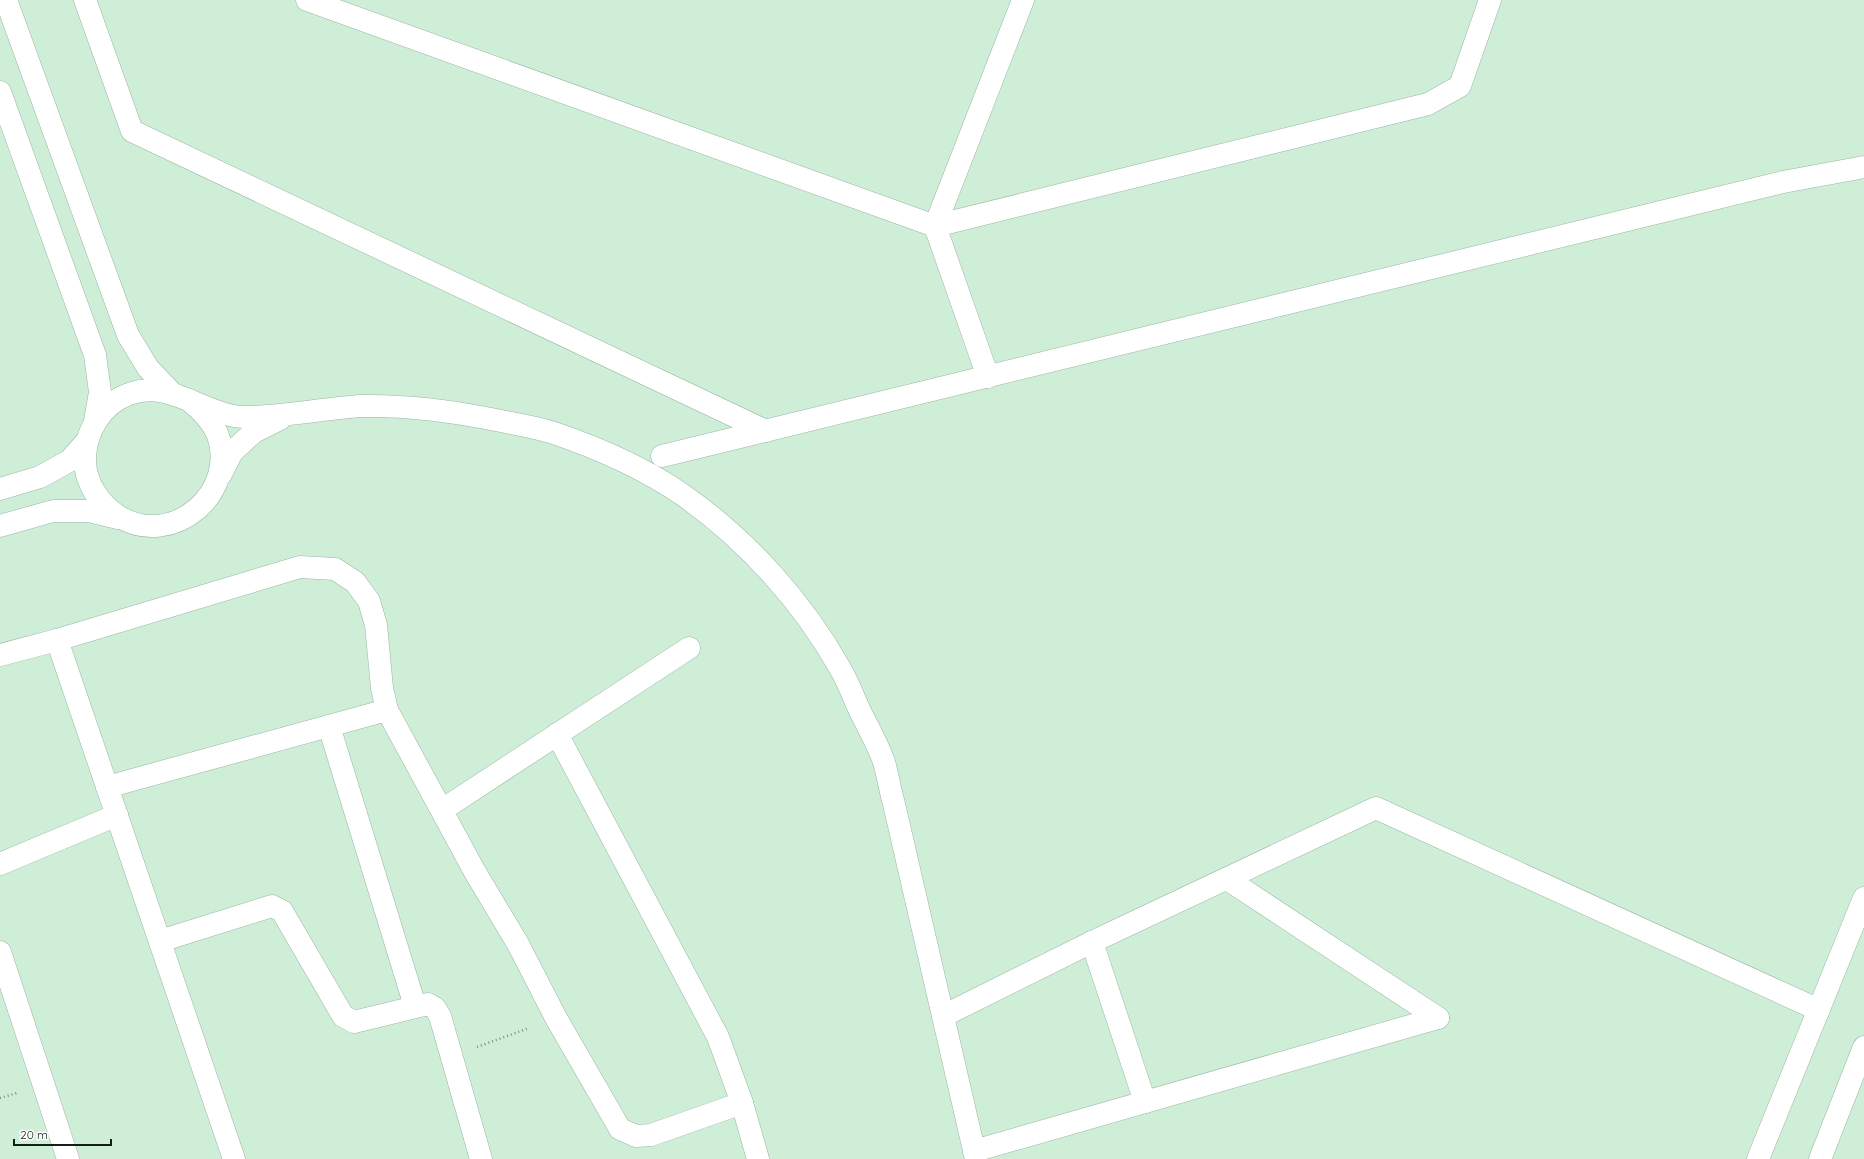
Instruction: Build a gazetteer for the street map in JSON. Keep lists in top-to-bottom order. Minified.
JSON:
{"scale_bar":"20 m"}
